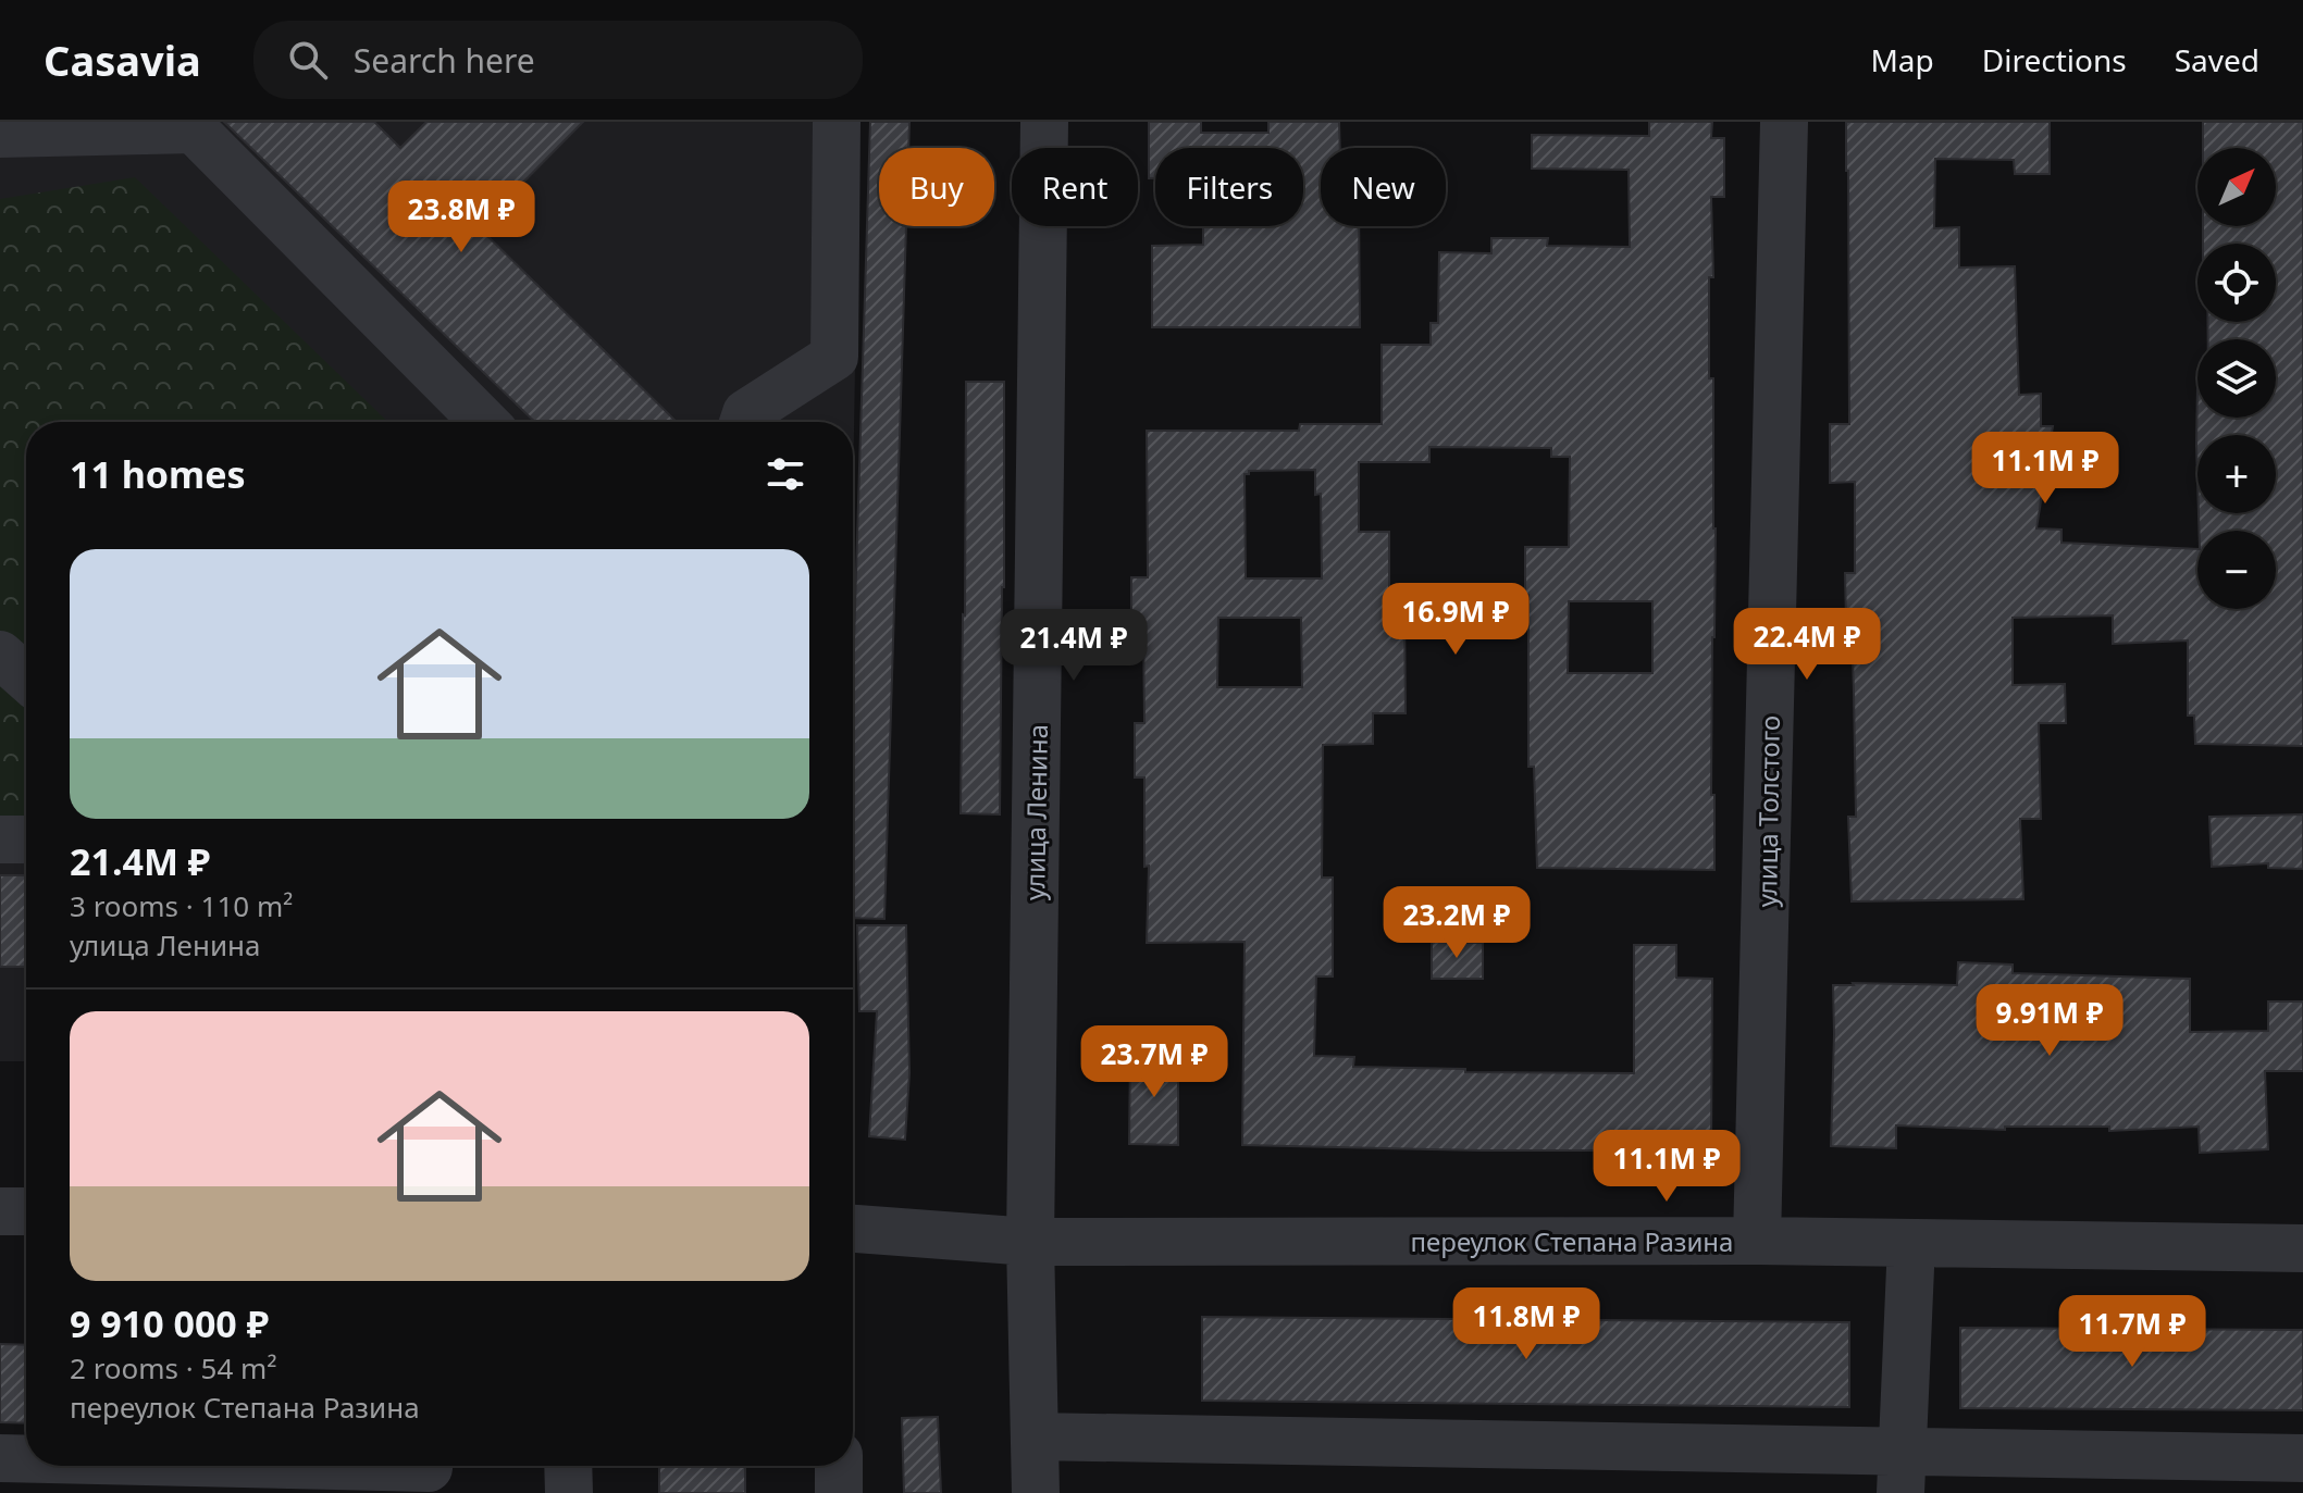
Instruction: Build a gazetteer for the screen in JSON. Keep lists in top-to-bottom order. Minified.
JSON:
{"streets":{"street":["улица Толстого","улица Ленина","переулок Степана Разина"]},"crossings":[["улица Толстого","переулок Степана Разина"],["улица Ленина","переулок Степана Разина"]],"north":"top right","page":{"header":"Casavia","search":"Search here","nav":["Map","Directions","Saved"],"map_buttons":["+","−"],"chip":["Buy","Rent","Filters","New"],"price":["23.8M ₽","11.1M ₽","16.9M ₽","22.4M ₽","21.4M ₽","23.2M ₽","9.91M ₽","23.7M ₽","11.1M ₽","11.8M ₽","11.7M ₽"],"heading":"11 homes","list":[{"name":"21.4M ₽","note":"3 rooms · 110 m² · улица Ленина"},{"name":"9 910 000 ₽","note":"2 rooms · 54 m² · переулок Степана Разина"}]}}
